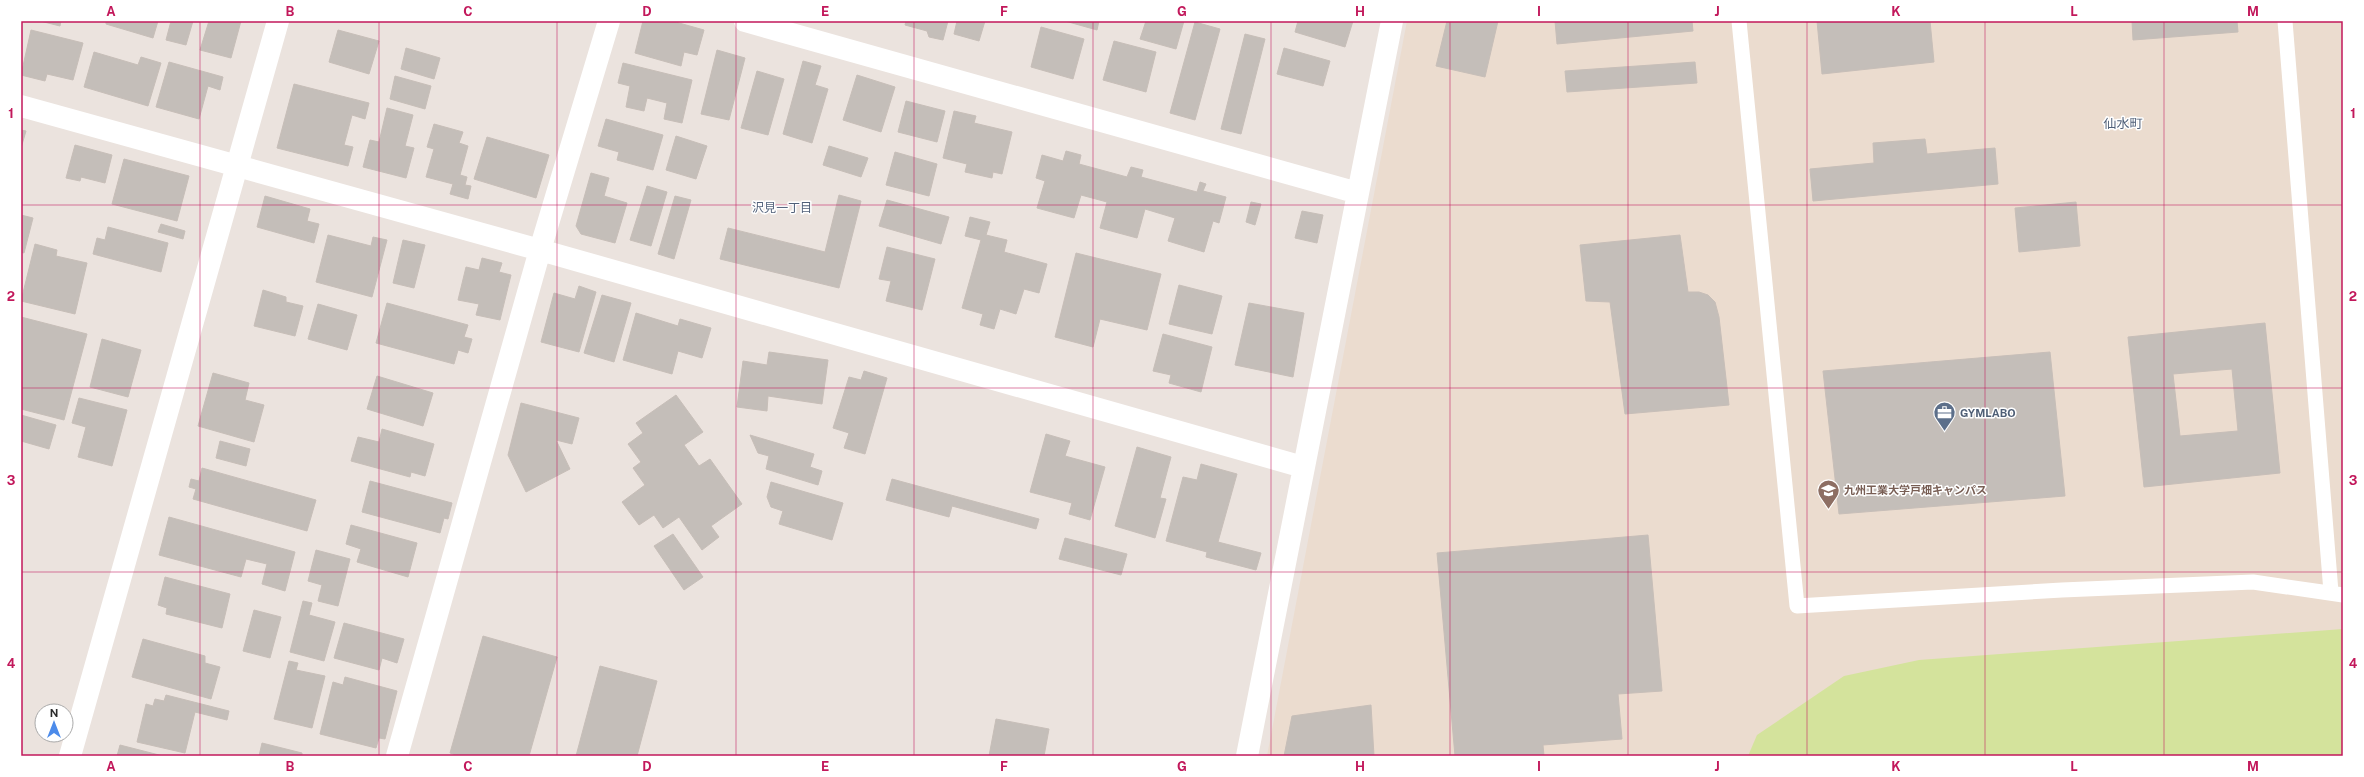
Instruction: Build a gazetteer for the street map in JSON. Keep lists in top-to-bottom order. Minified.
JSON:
{"districts":["仙水町","沢見一丁目"],"places":{"office":["GYMLABO"],"school or university":["九州工業大学戸畑キャンパス"]},"north":"top","grid":{"columns":["A","B","C","D","E","F","G","H","I","J","K","L","M"],"rows":["1","2","3","4"]}}
